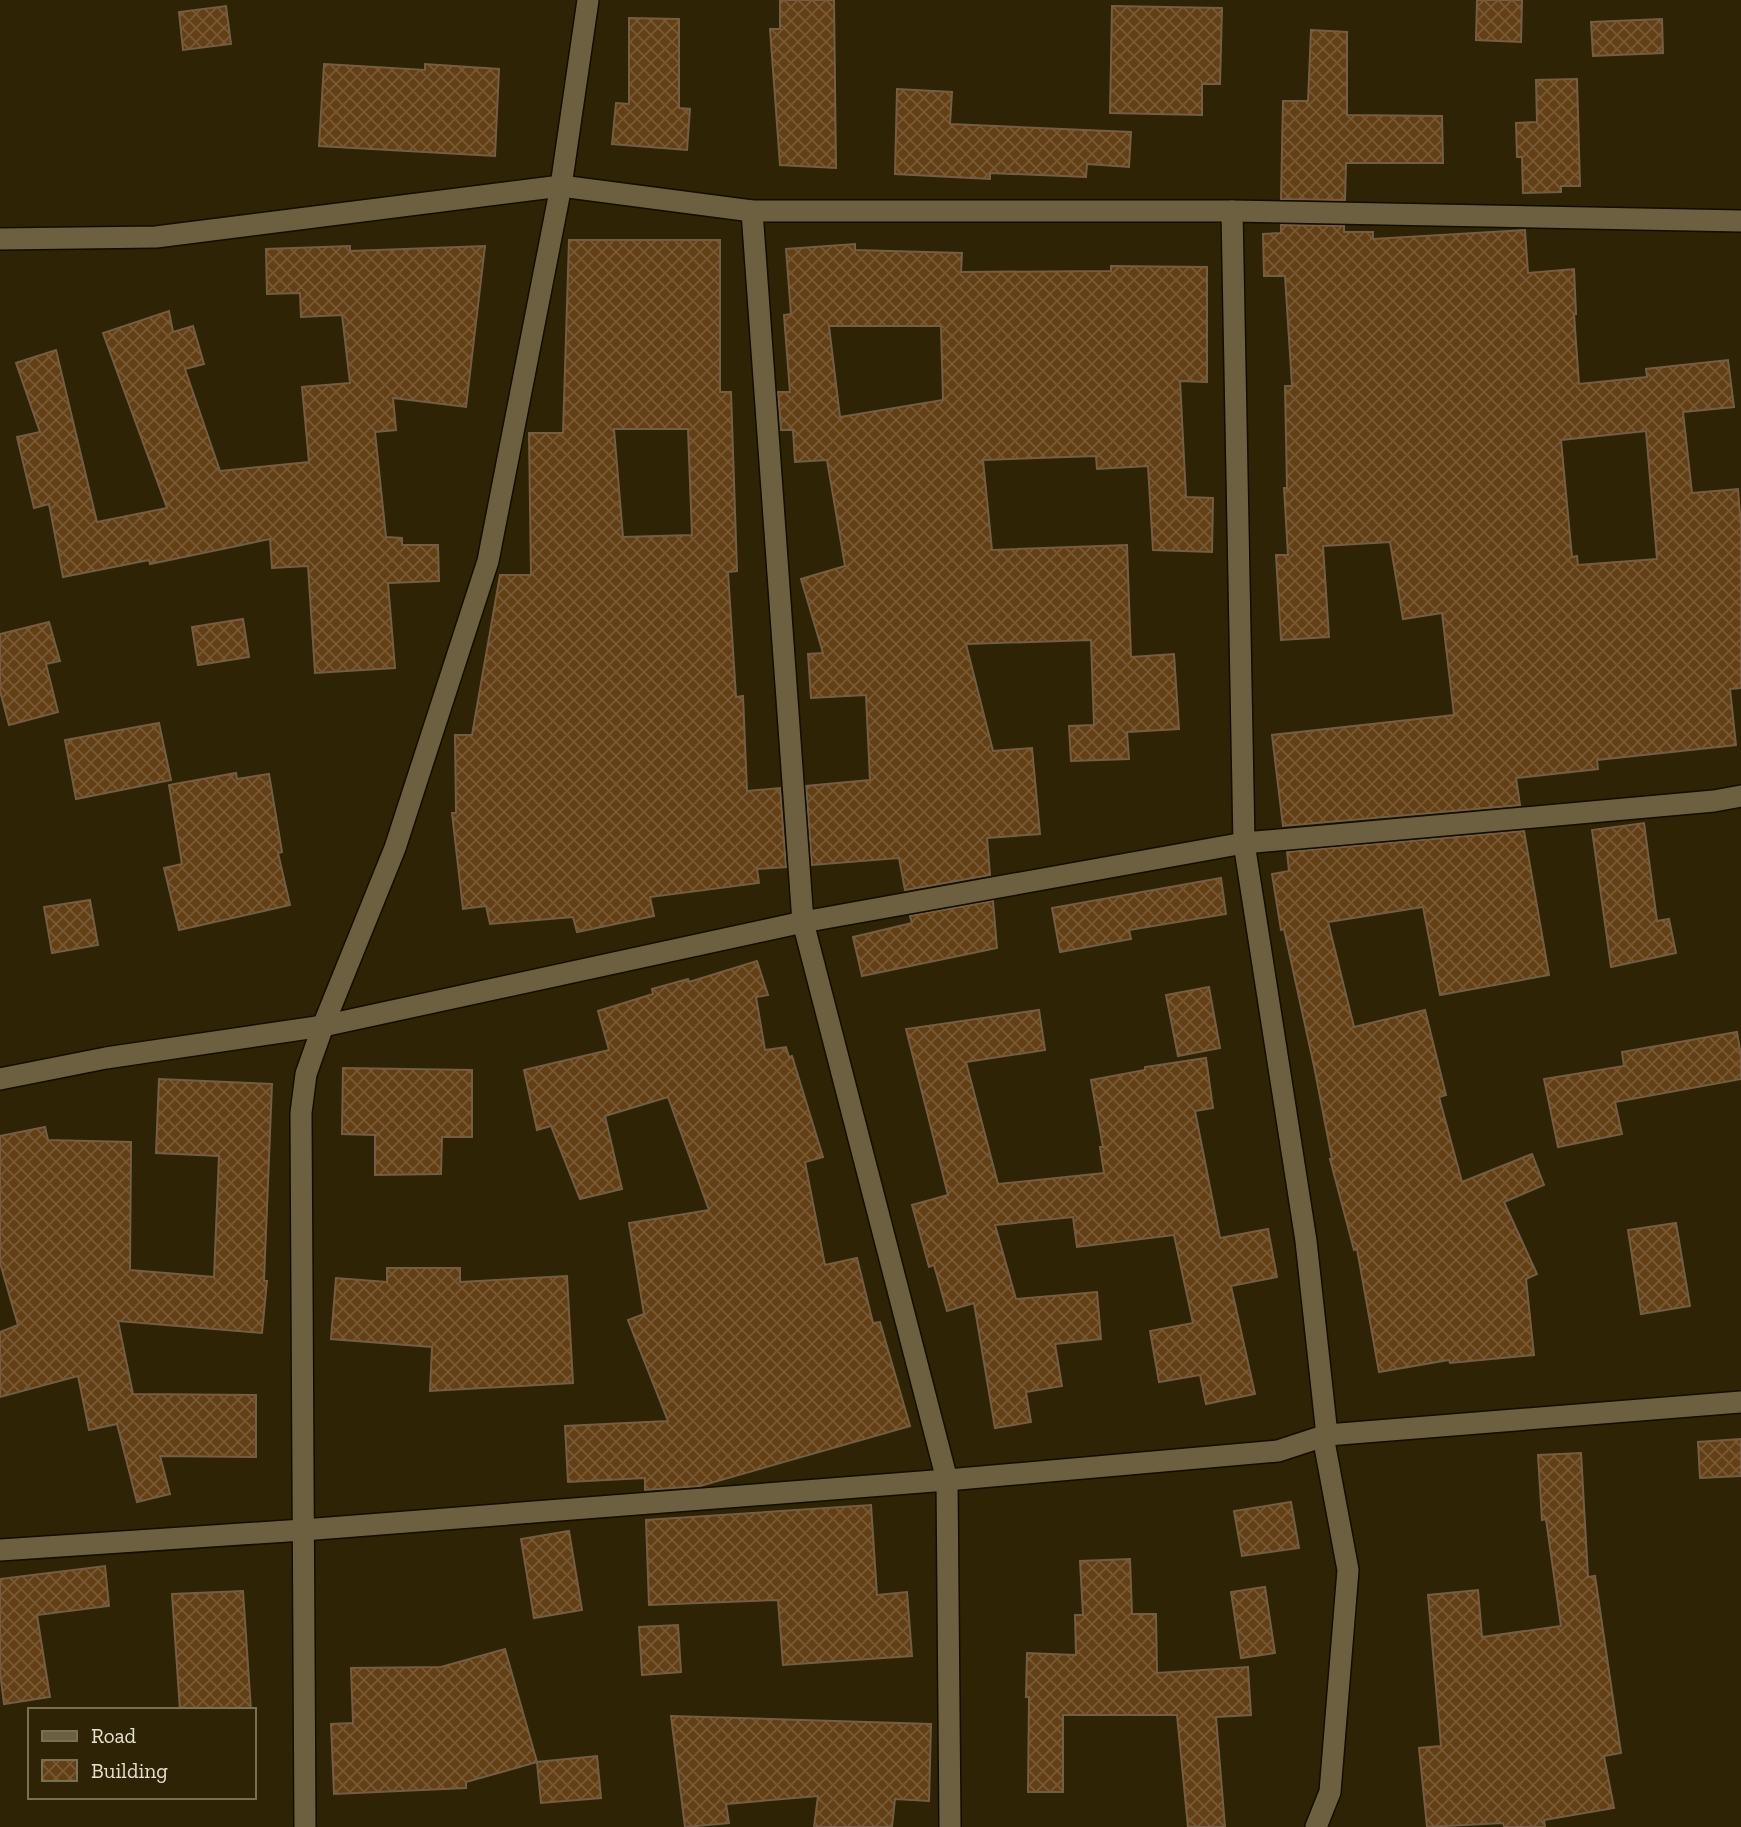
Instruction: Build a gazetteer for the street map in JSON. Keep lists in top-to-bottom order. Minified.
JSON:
{"legend":["Road","Building"]}
